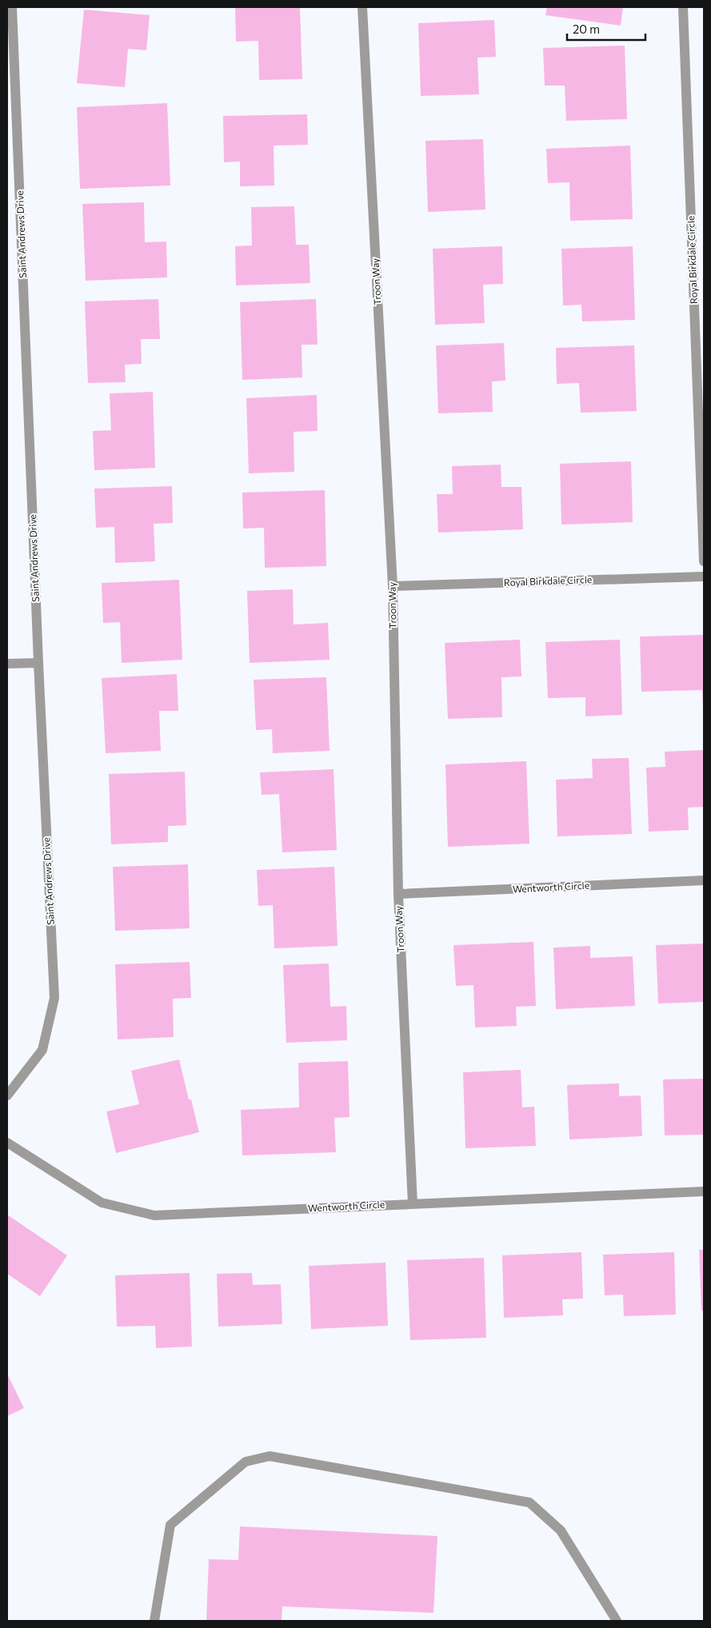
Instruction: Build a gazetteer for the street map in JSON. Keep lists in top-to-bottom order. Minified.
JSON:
{"streets":{"street":["Saint Andrews Drive","Royal Birkdale Circle","Troon Way","Wentworth Circle"]},"crossings":[["Royal Birkdale Circle","Troon Way"],["Troon Way","Wentworth Circle"]],"scale_bar":"20 m"}
